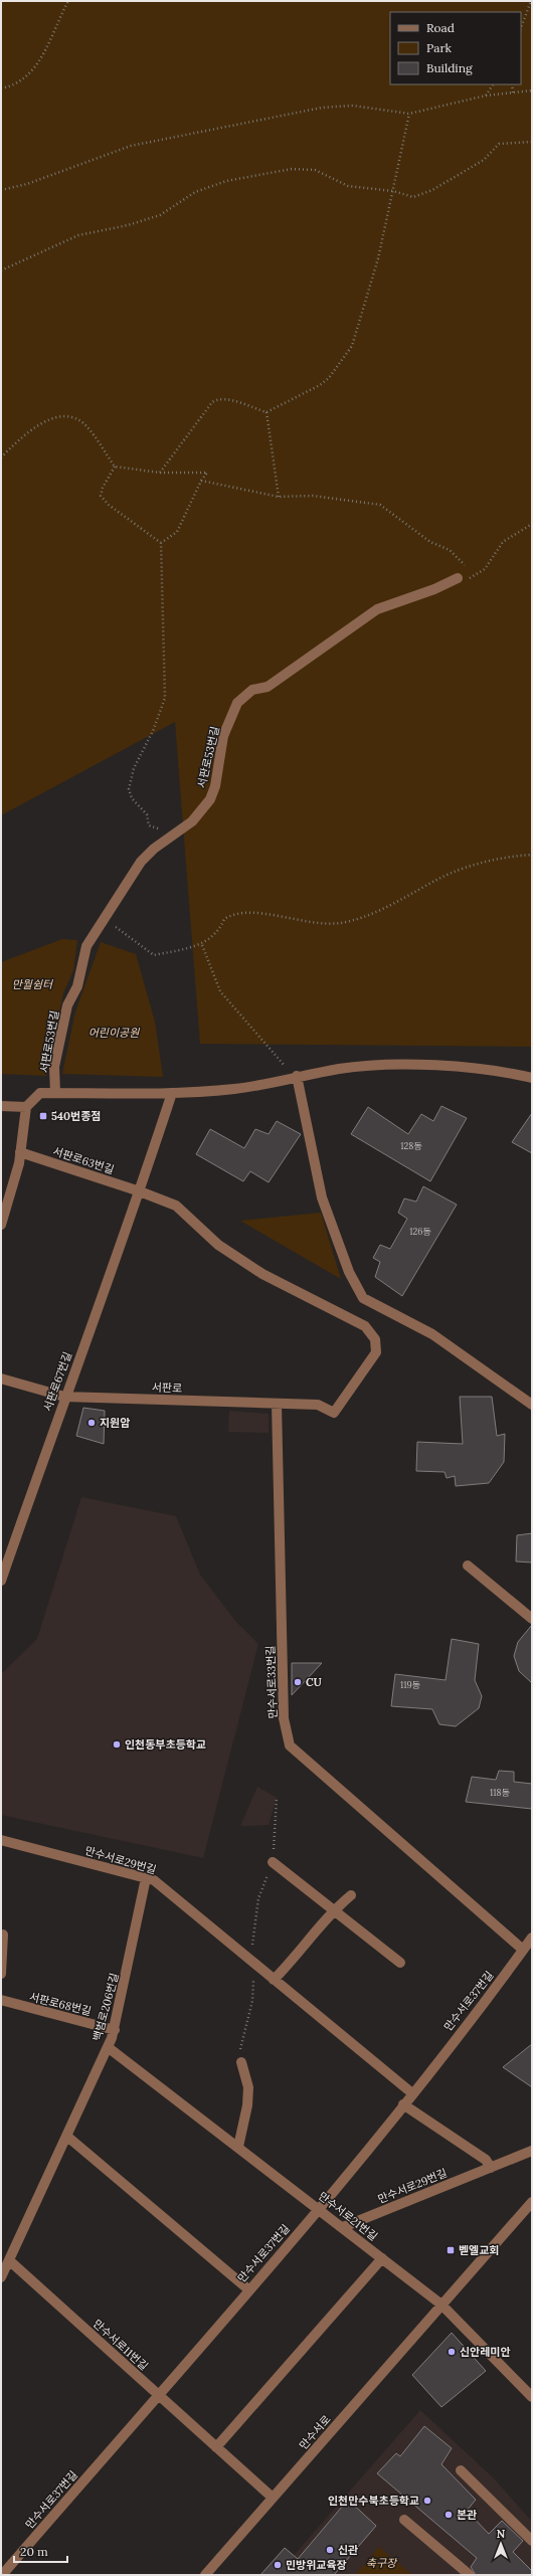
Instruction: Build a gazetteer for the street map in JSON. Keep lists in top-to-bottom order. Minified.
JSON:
{"streets":{"street":["서판로53번길","서판로63번길","서판로67번길","서판로","만수서로33번길","만수서로29번길","만수서로37번길","서판로68번길","백범로206번길","만수서로21번길","만수서로11번길","만수서로"]},"crossings":[["서판로63번길","서판로67번길"],["서판로63번길","서판로"],["서판로67번길","서판로"],["서판로","만수서로33번길"],["만수서로33번길","만수서로37번길"],["만수서로29번길","만수서로37번길"],["만수서로29번길","백범로206번길"],["만수서로29번길","만수서로21번길"],["만수서로37번길","만수서로21번길"],["만수서로37번길","만수서로11번길"],["서판로68번길","백범로206번길"],["백범로206번길","만수서로21번길"],["백범로206번길","만수서로11번길"],["만수서로21번길","만수서로"],["만수서로11번길","만수서로"]],"parks":["만월쉼터","어린이공원","축구장"],"places":{"transit":["540번종점","벧엘교회"],"other":["지원암","CU","인천동부초등학교","신안레미안","인천만수북초등학교","본관","신관","민방위교육장"]},"house_numbers":["128동","126동","119동","118동"],"legend":["Road","Park","Building"],"scale_bar":"20 m","north":"top"}
